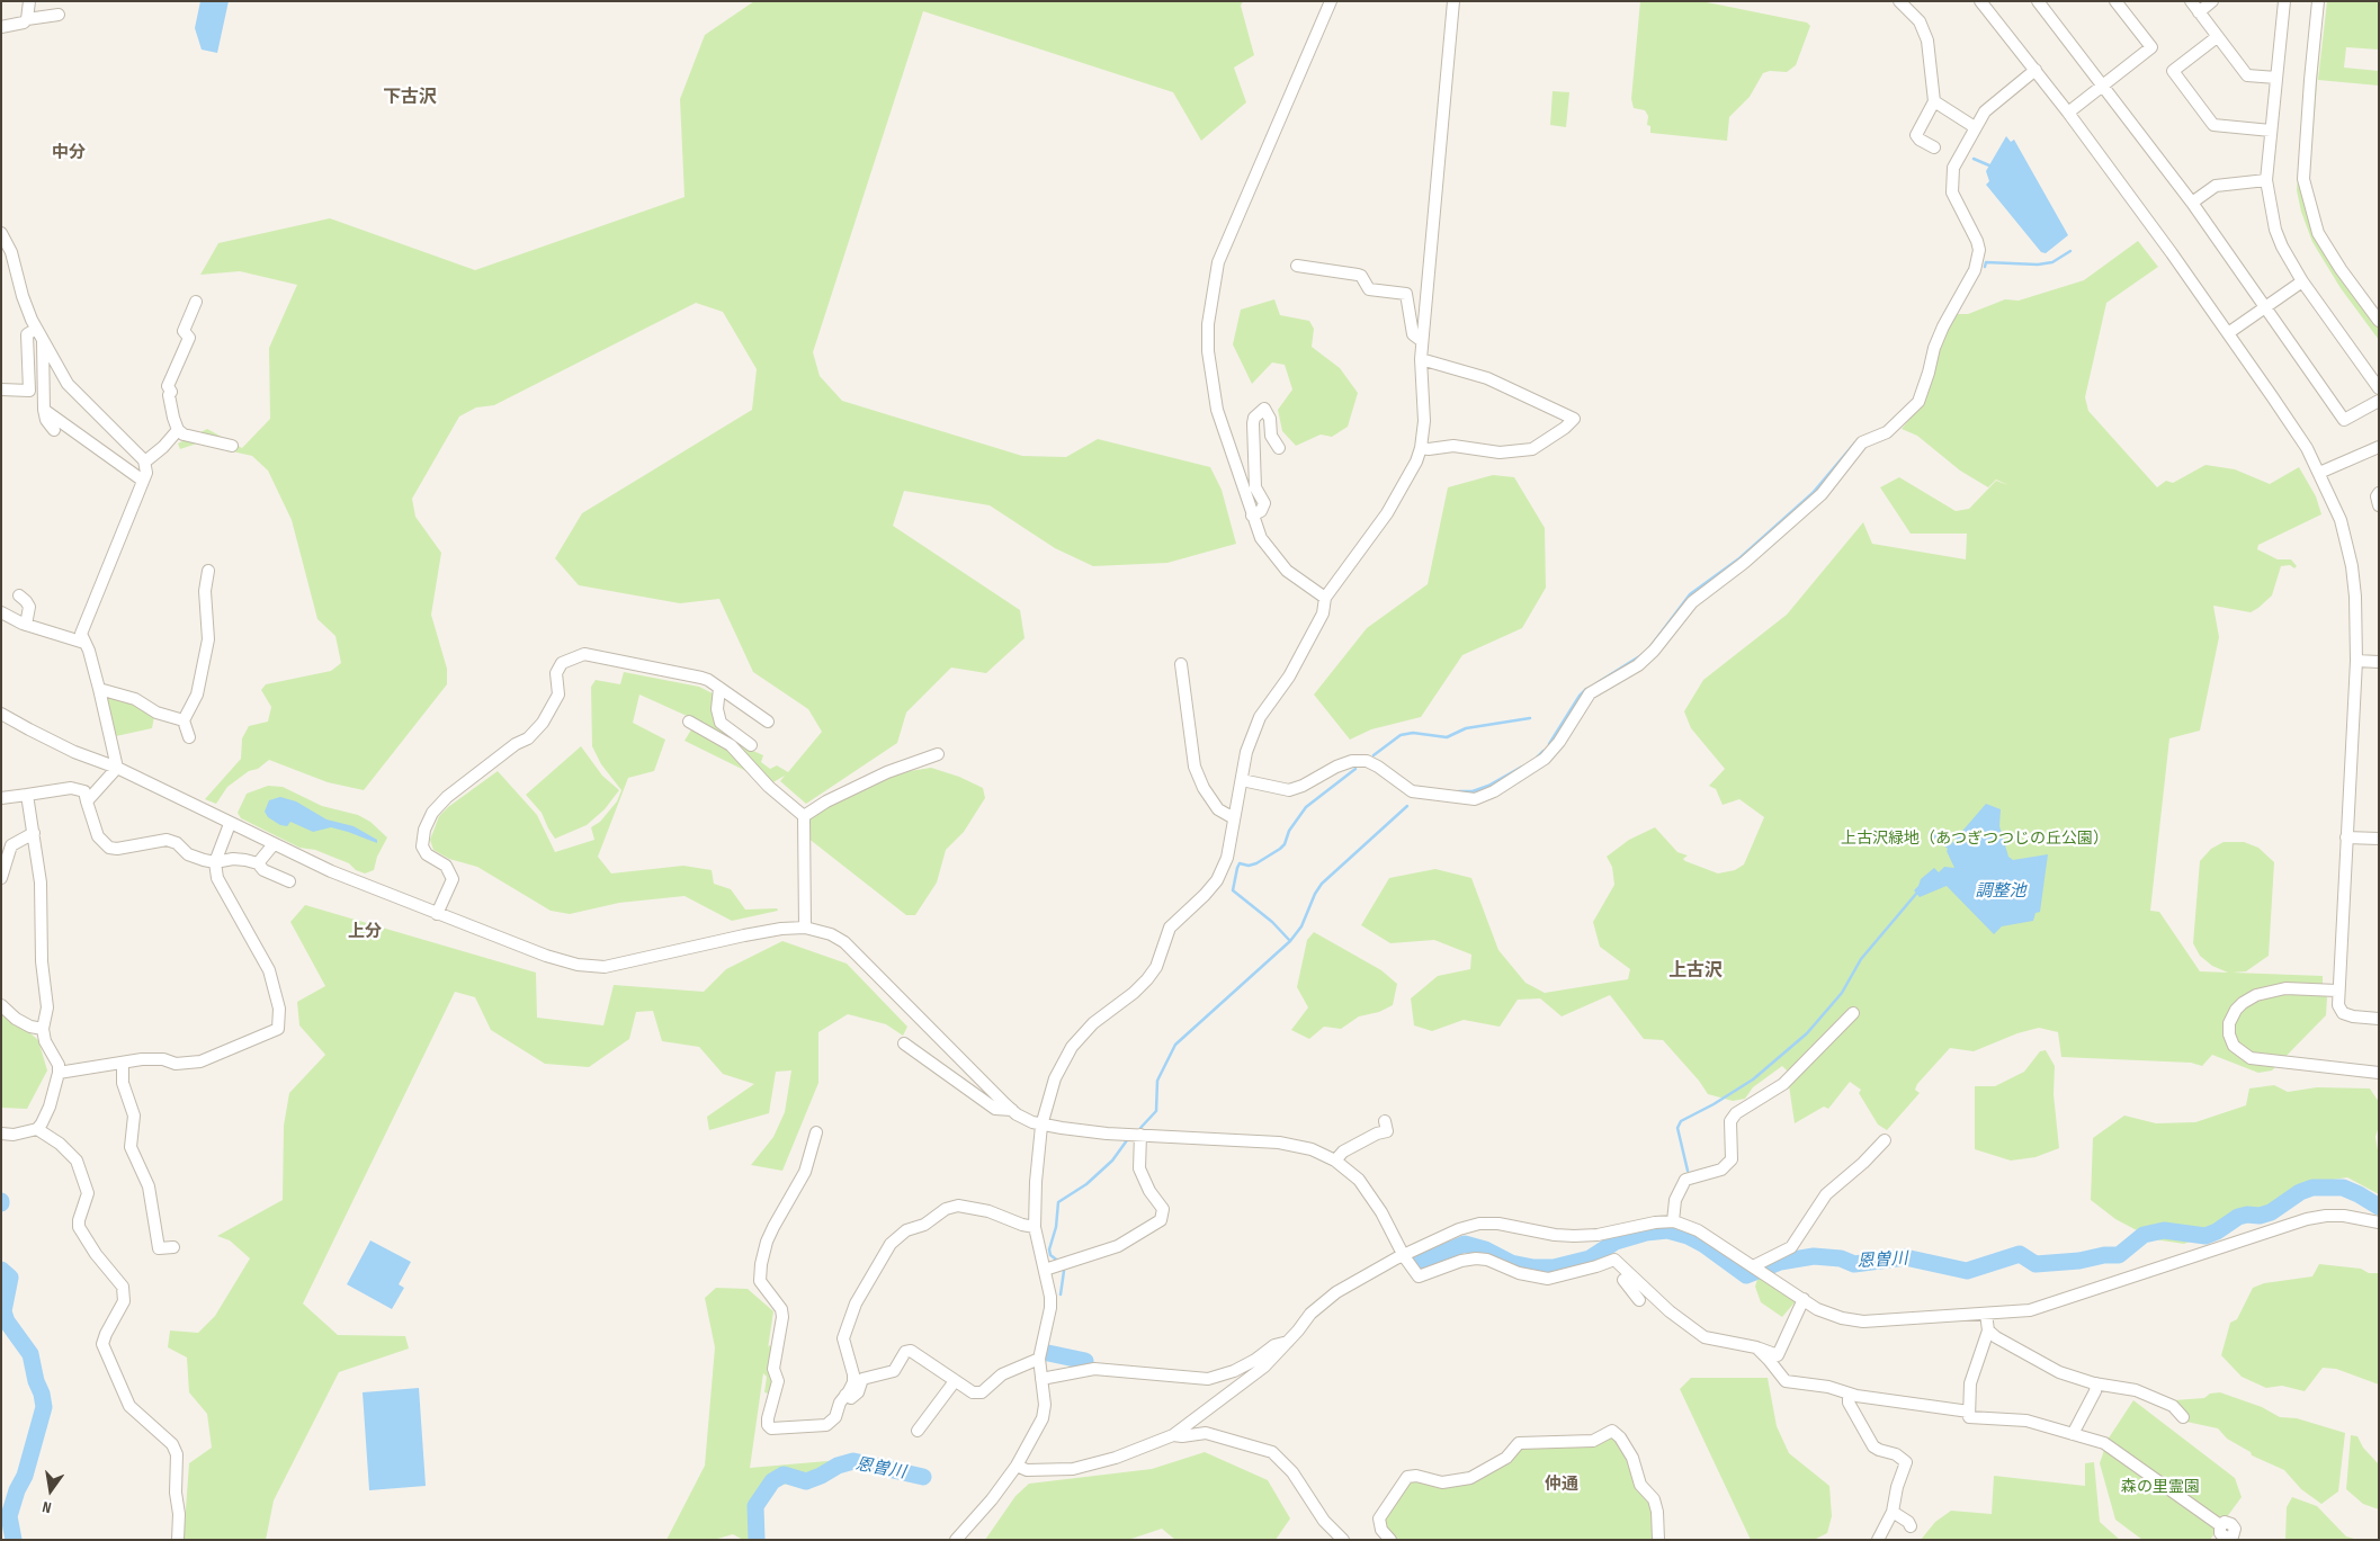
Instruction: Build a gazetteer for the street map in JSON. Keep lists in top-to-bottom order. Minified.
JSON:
{"districts":["下古沢","中分","上分","上古沢","仲通"],"water":["調整池","恩曽川"],"parks":["上古沢緑地（あつぎつつじの丘公園）","森の里霊園"],"north":"bottom"}
